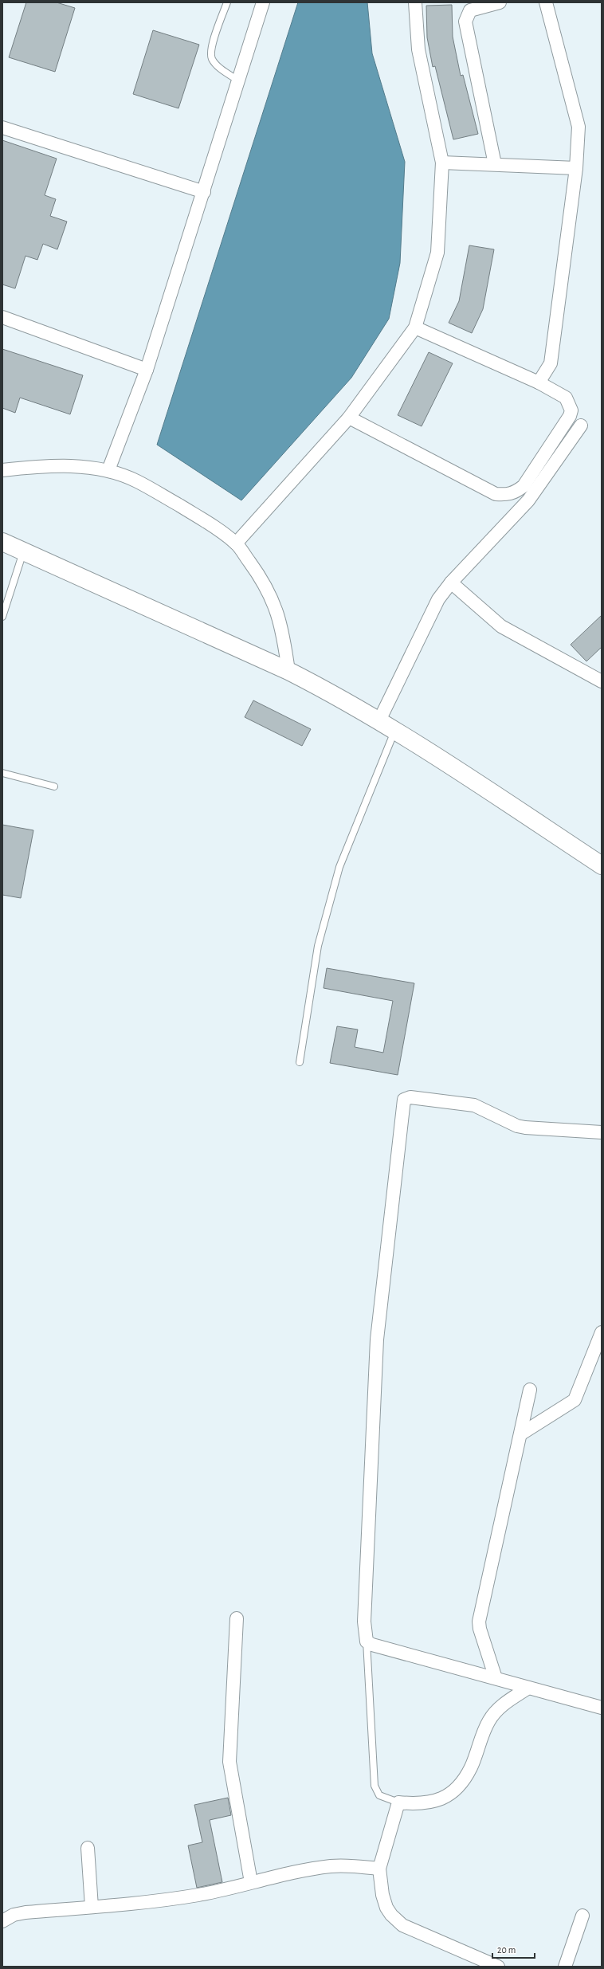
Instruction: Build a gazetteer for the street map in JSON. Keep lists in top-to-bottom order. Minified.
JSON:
{"scale_bar":"20 m"}
